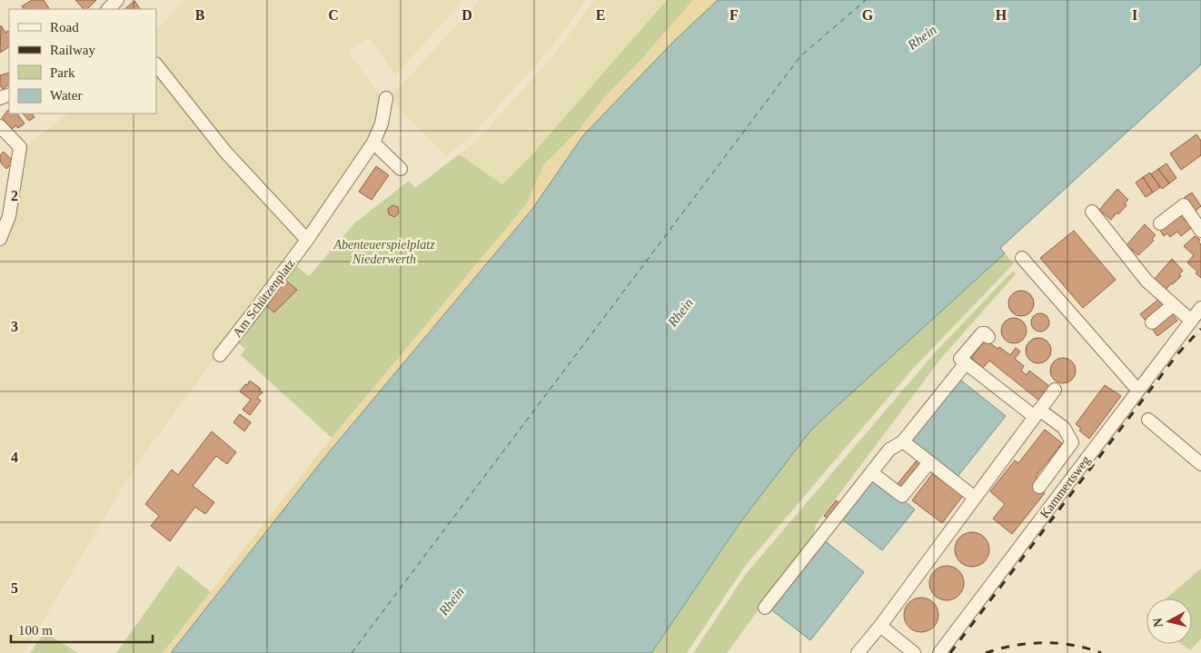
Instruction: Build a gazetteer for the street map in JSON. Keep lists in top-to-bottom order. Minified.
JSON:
{"streets":{"street":["Am Schützenplatz","Kammertsweg"]},"water":["Rhein"],"parks":["Abenteuerspielplatz Niederwerth"],"legend":["Road","Railway","Park","Water"],"scale_bar":"100 m","north":"left","grid":{"columns":["B","C","D","E","F","G","H","I"],"rows":["2","3","4","5"]}}
